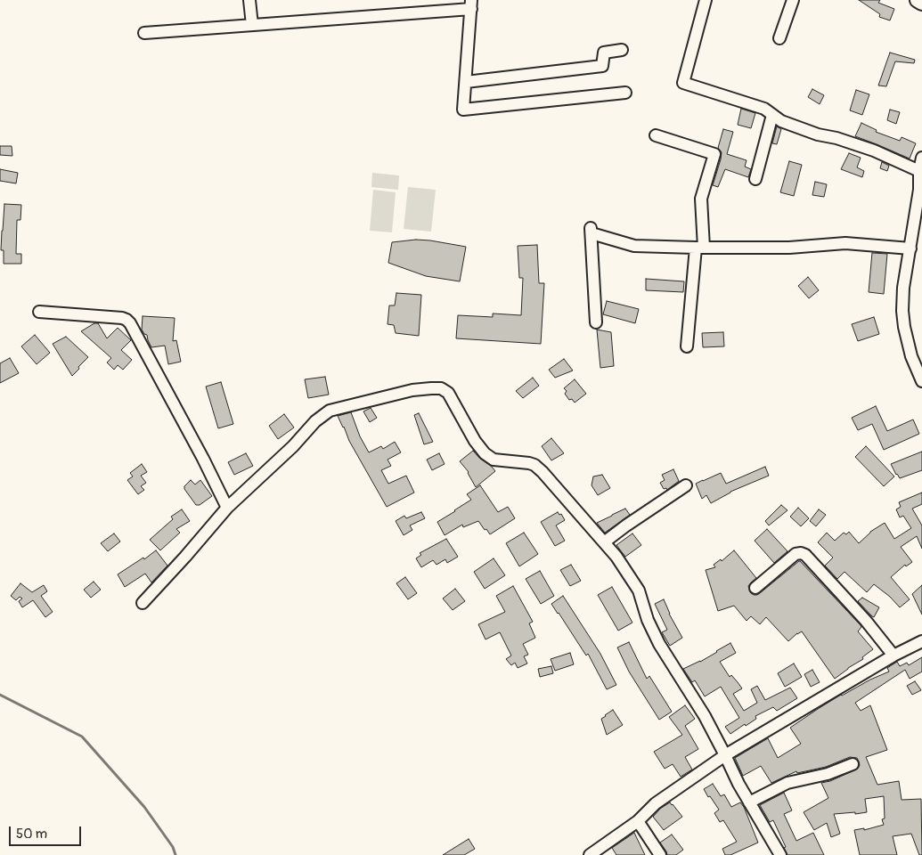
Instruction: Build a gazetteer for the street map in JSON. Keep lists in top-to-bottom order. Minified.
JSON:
{"scale_bar":"50 m"}
